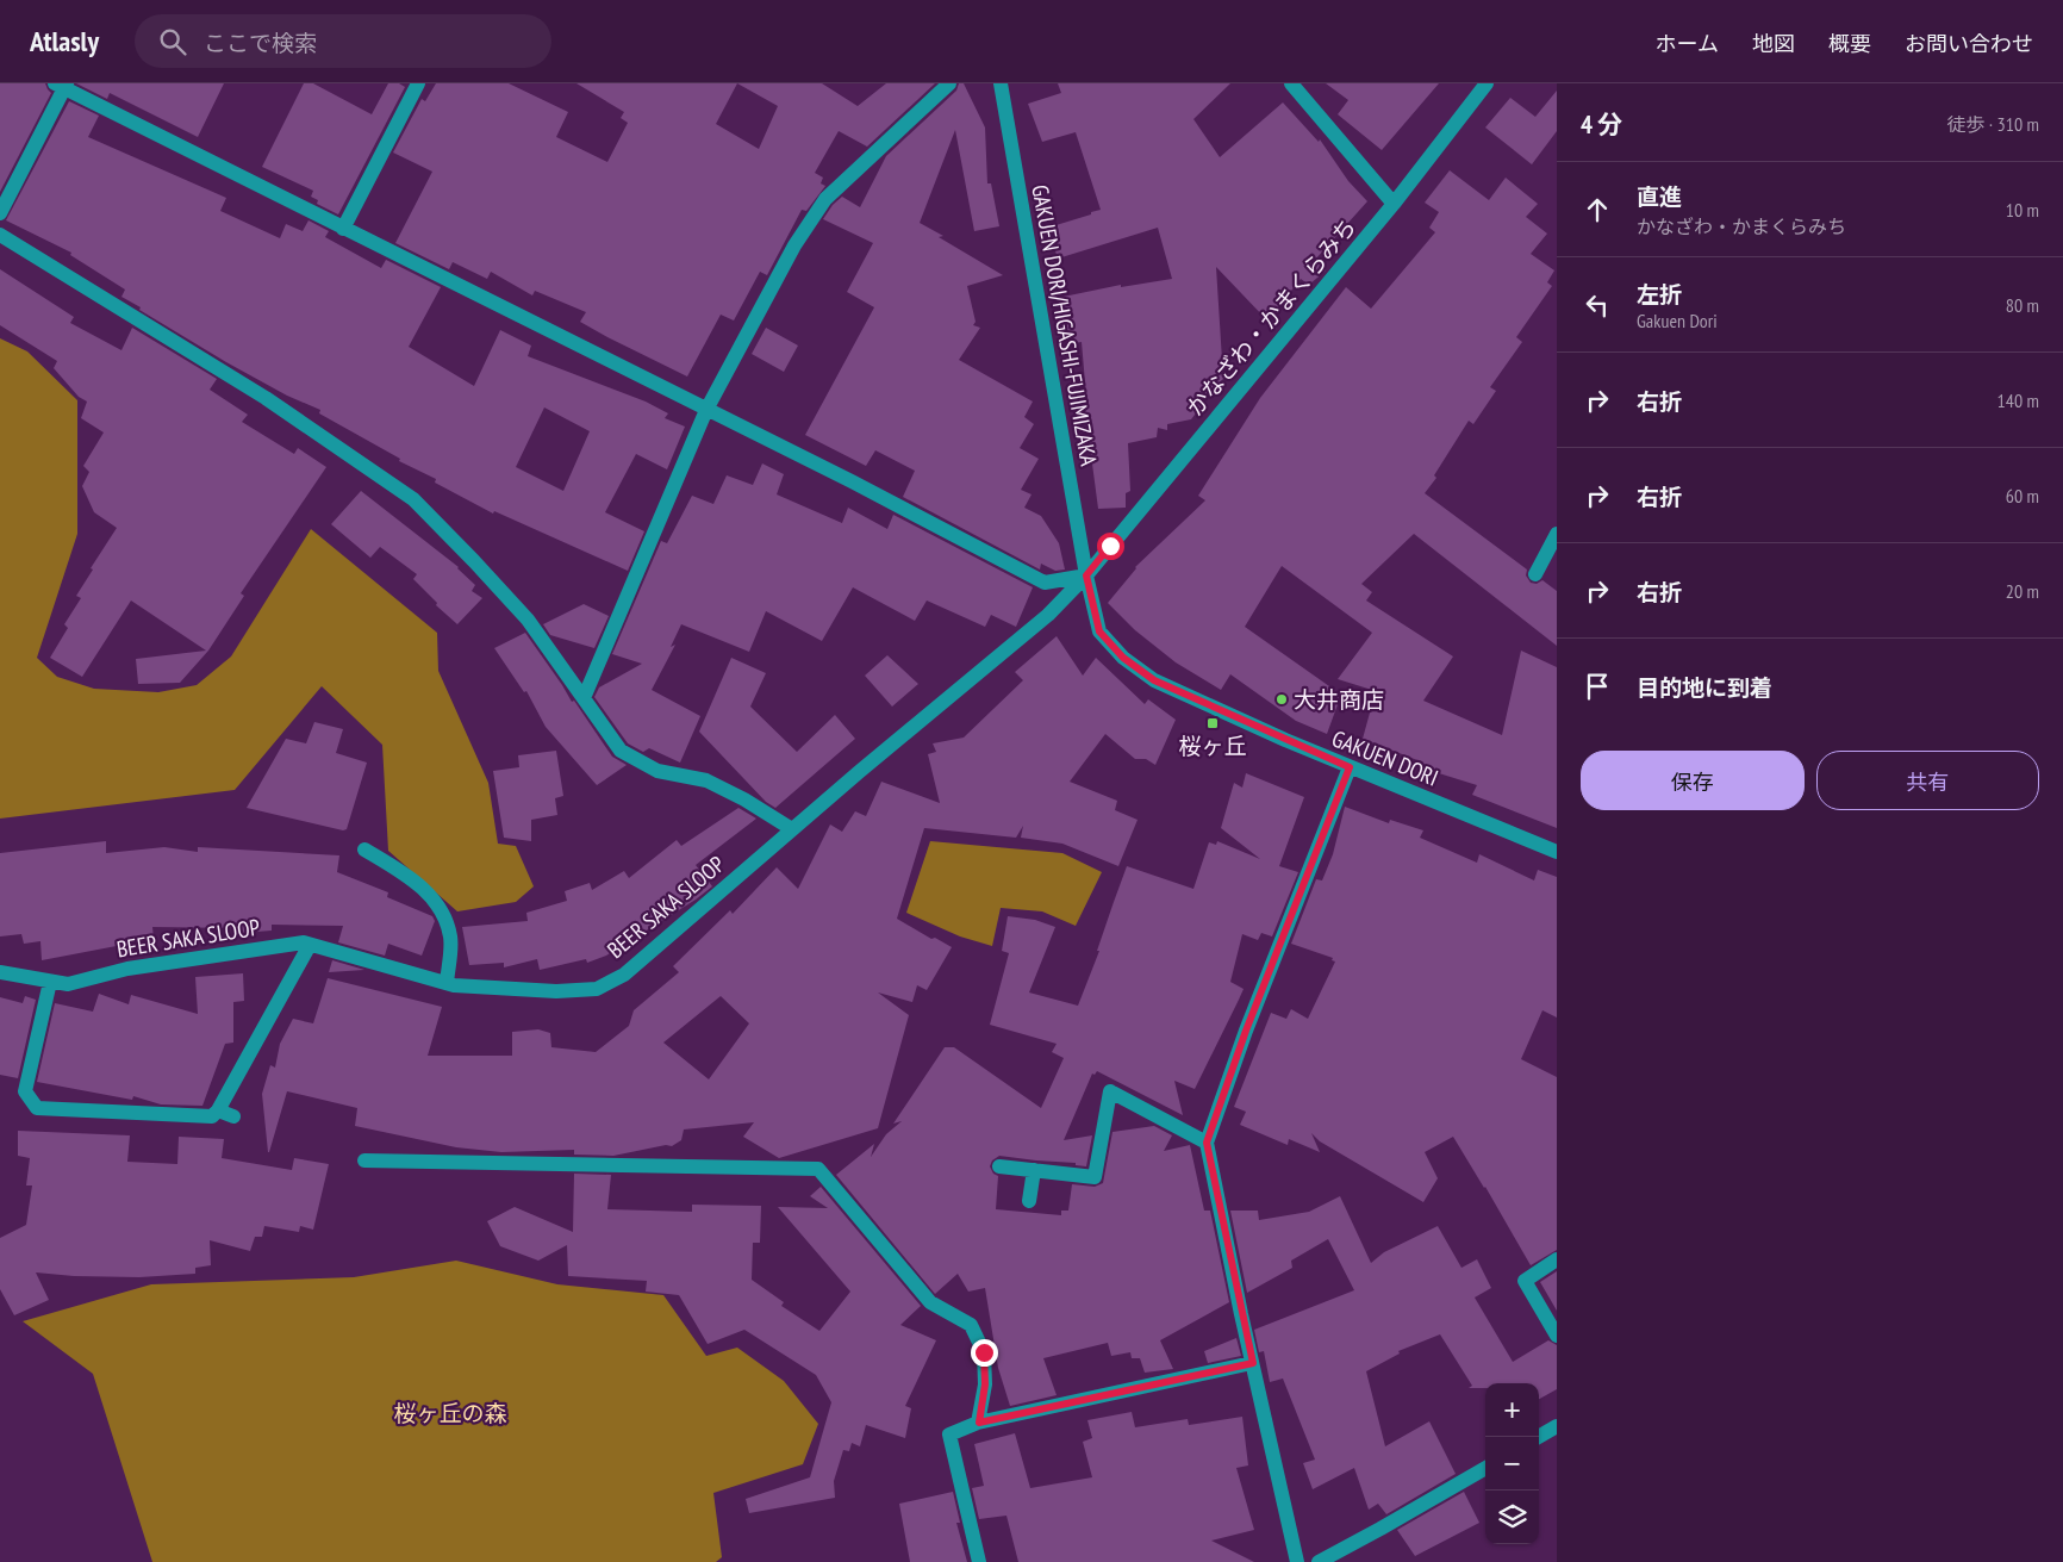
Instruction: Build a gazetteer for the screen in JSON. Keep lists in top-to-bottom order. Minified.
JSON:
{"streets":{"street":["かなざわ・かまくらみち","GAKUEN DORI/HIGASHI-FUJIMIZAKA","GAKUEN DORI","BEER SAKA SLOOP"]},"crossings":[["かなざわ・かまくらみち","GAKUEN DORI/HIGASHI-FUJIMIZAKA"],["かなざわ・かまくらみち","GAKUEN DORI"],["かなざわ・かまくらみち","BEER SAKA SLOOP"],["GAKUEN DORI/HIGASHI-FUJIMIZAKA","GAKUEN DORI"],["GAKUEN DORI/HIGASHI-FUJIMIZAKA","BEER SAKA SLOOP"],["GAKUEN DORI","BEER SAKA SLOOP"]],"parks":["桜ヶ丘の森"],"places":{"other":["大井商店"],"transit":["桜ヶ丘"]},"page":{"header":"Atlasly","search":"ここで検索","nav":["ホーム","地図","概要","お問い合わせ"],"heading":["4 分","徒歩 · 310 m"],"list":[["直進","かなざわ・かまくらみち","10 m"],["左折","Gakuen Dori","80 m"],["右折","140 m"],["右折","60 m"],["右折","20 m"],"目的地に到着"],"buttons":["保存","共有"],"map_buttons":["+","−"]}}
